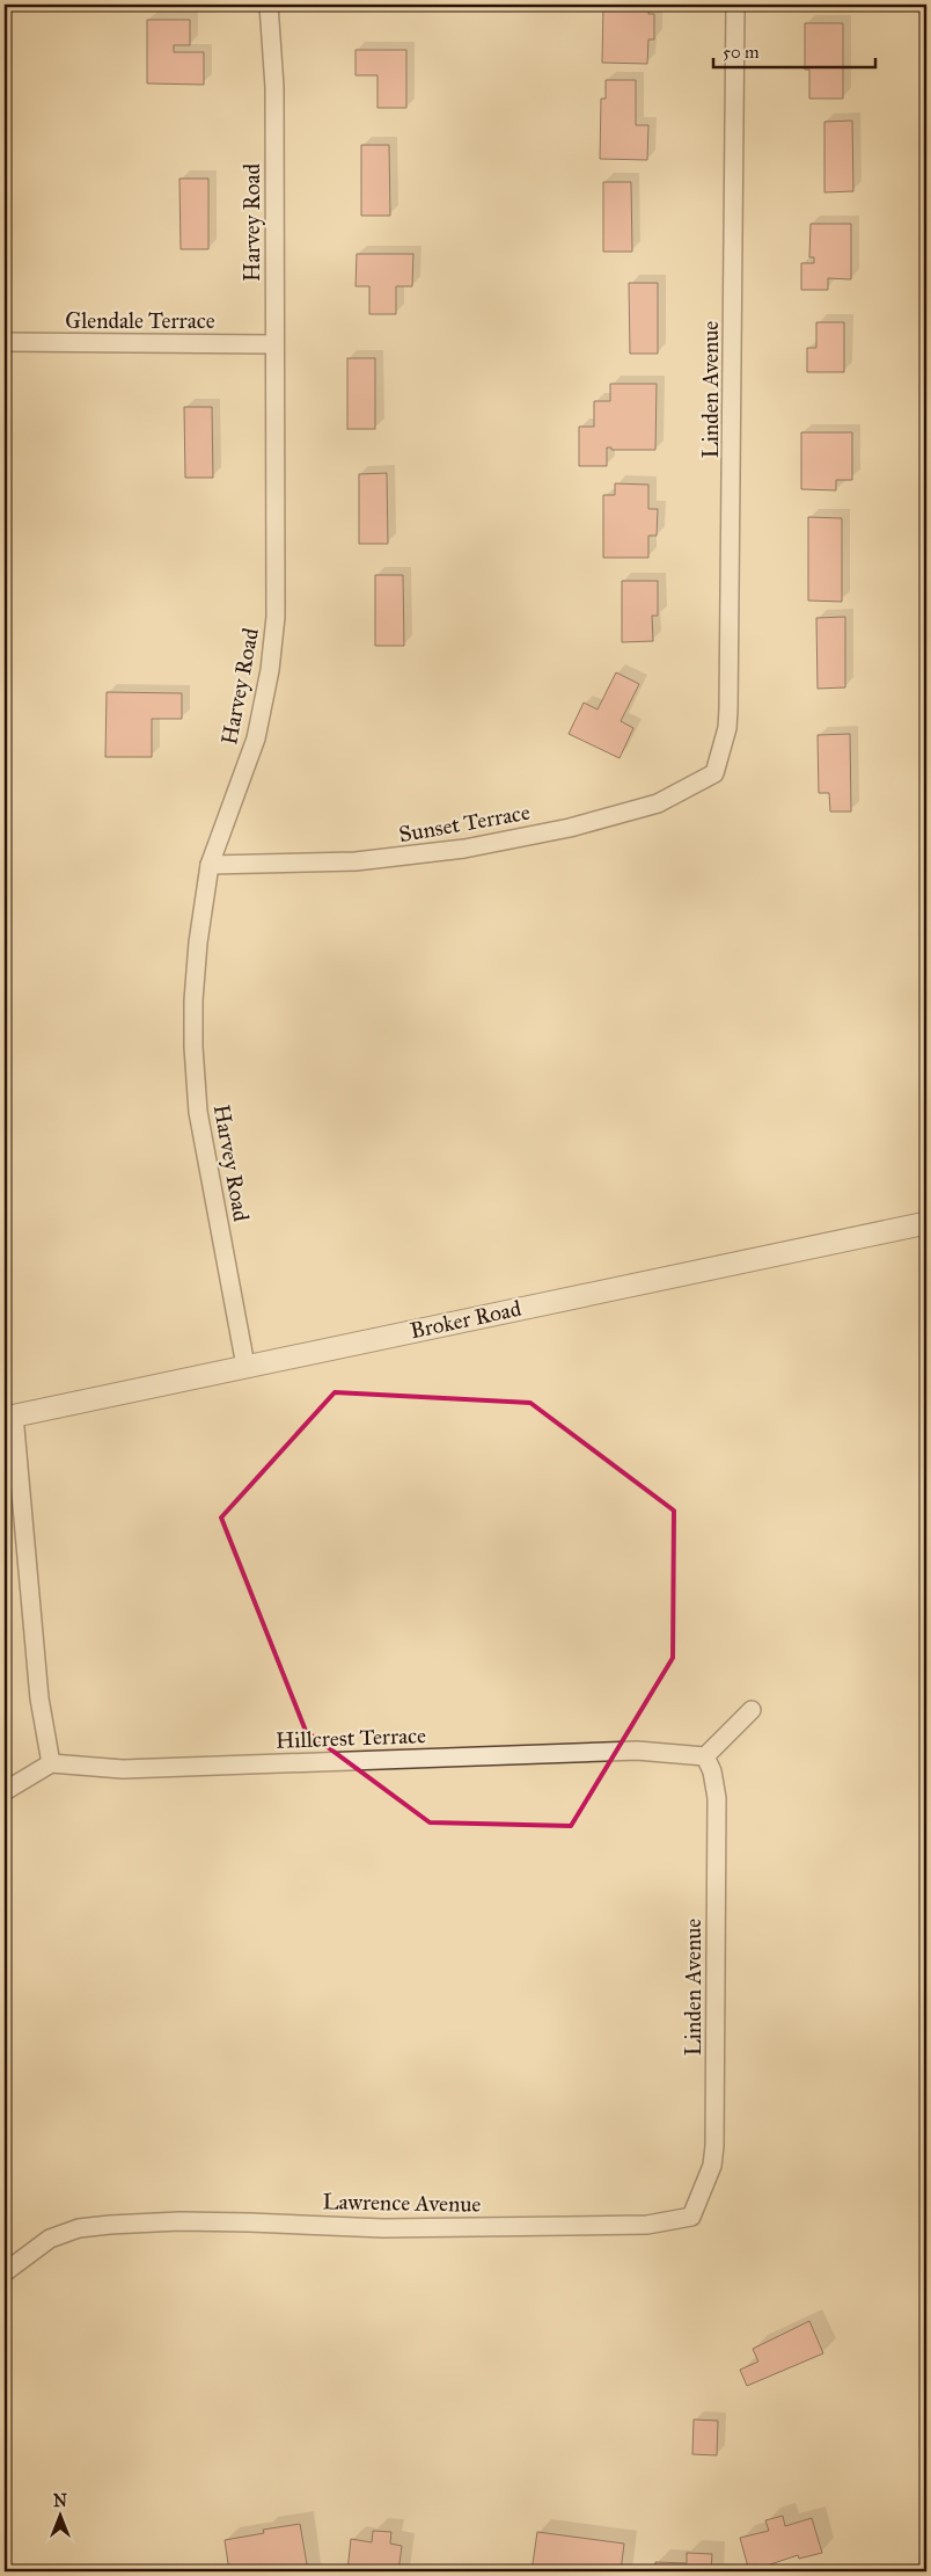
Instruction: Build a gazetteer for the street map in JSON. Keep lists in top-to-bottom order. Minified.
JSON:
{"streets":{"street":["Harvey Road","Glendale Terrace","Linden Avenue","Sunset Terrace","Broker Road","Hillcrest Terrace","Lawrence Avenue"]},"crossings":[["Harvey Road","Glendale Terrace"],["Harvey Road","Sunset Terrace"],["Harvey Road","Broker Road"],["Linden Avenue","Sunset Terrace"],["Linden Avenue","Hillcrest Terrace"],["Linden Avenue","Lawrence Avenue"]],"scale_bar":"50 m","north":"top"}
